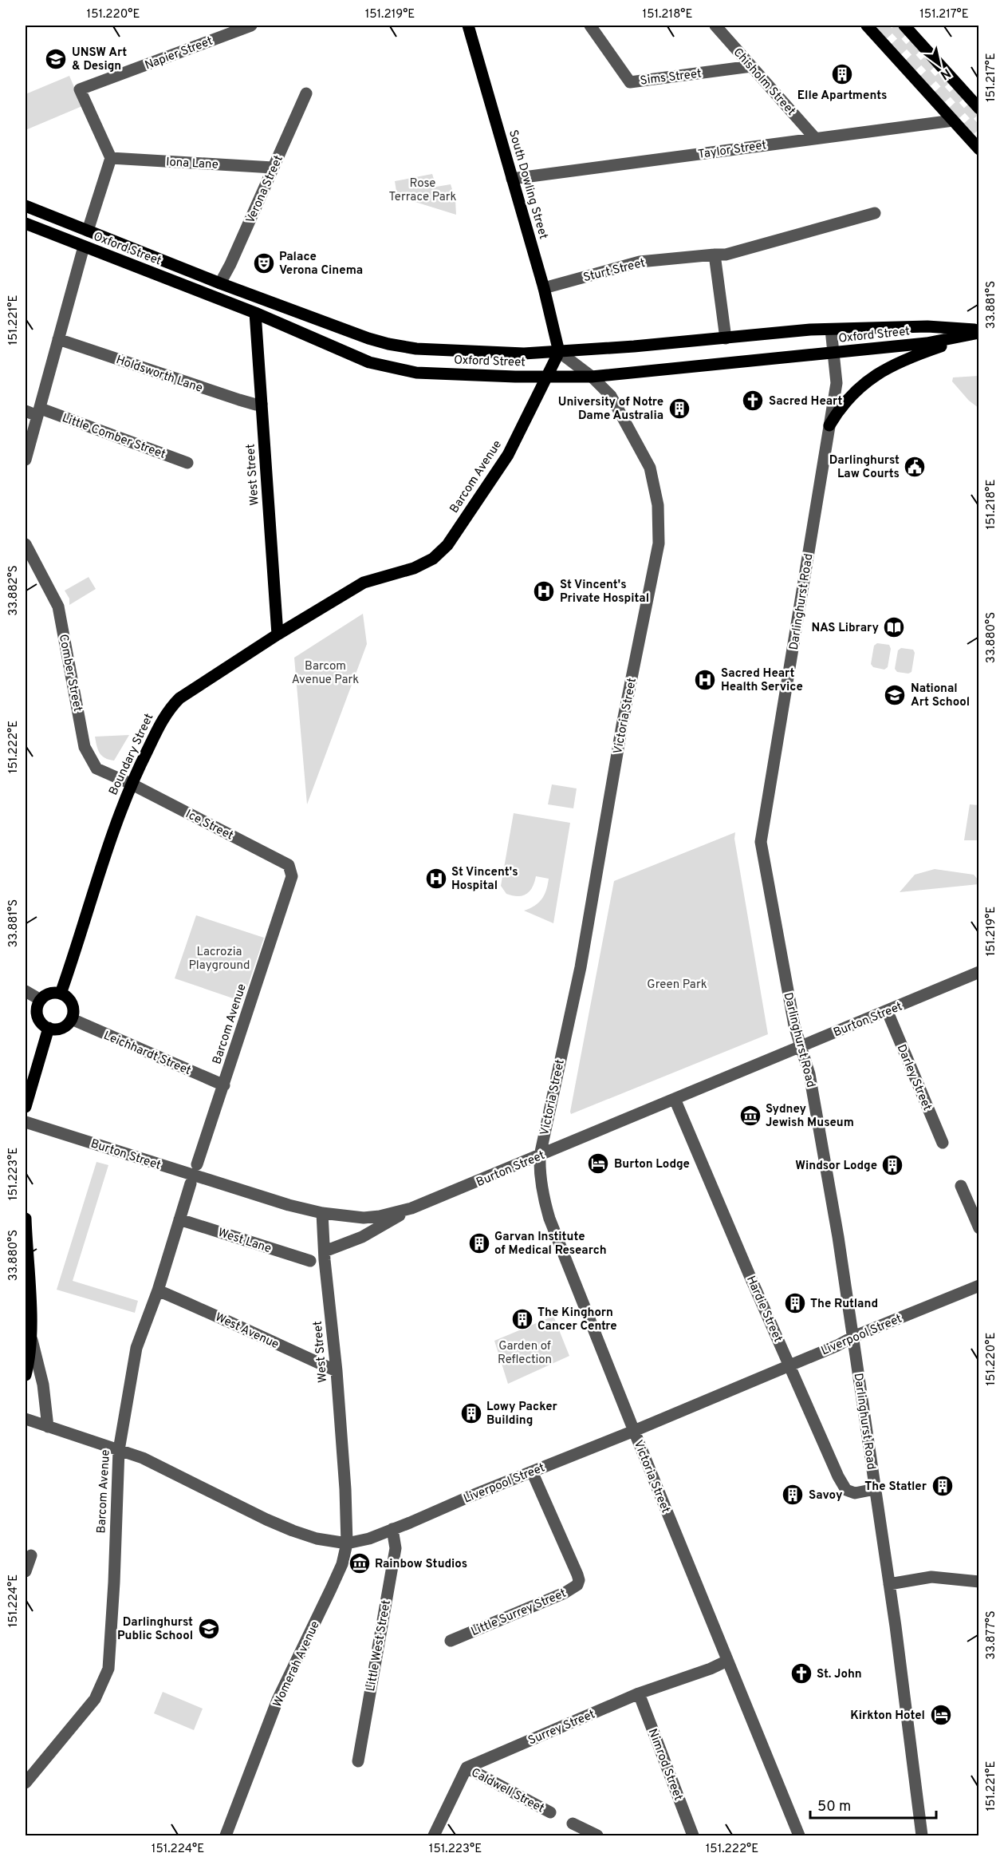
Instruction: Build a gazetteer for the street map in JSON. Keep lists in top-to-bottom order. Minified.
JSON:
{"streets":{"main road":["South Dowling Street","Oxford Street","West Street","Barcom Avenue","Boundary Street"],"street":["Napier Street","Sims Street","Chisholm Street","Taylor Street","Iona Lane","Verona Street","Sturt Street","Holdsworth Lane","Little Comber Street","Darlinghurst Road","Comber Street","Victoria Street","Ice Street","Burton Street","Leichhardt Street","Darley Street","West Lane","Hardie Street","West Avenue","Liverpool Street","Little Surrey Street","Little West Street","Womerah Avenue","Surrey Street","Nimrod Street","Caldwell Street"]},"crossings":[["Napier Street","Iona Lane"],["Sims Street","Chisholm Street"],["Chisholm Street","Taylor Street"],["Taylor Street","South Dowling Street"],["Iona Lane","Verona Street"],["South Dowling Street","Oxford Street"],["South Dowling Street","Sturt Street"],["South Dowling Street","Barcom Avenue"],["South Dowling Street","Victoria Street"],["Verona Street","Oxford Street"],["Oxford Street","West Street"],["Oxford Street","Barcom Avenue"],["Oxford Street","Darlinghurst Road"],["Oxford Street","Victoria Street"],["Holdsworth Lane","West Street"],["West Street","Boundary Street"],["West Street","Burton Street"],["West Street","West Avenue"],["West Street","Womerah Avenue"],["Barcom Avenue","Victoria Street"],["Barcom Avenue","Boundary Street"],["Barcom Avenue","Ice Street"],["Barcom Avenue","Leichhardt Street"],["Barcom Avenue","West Lane"],["Barcom Avenue","West Avenue"],["Barcom Avenue","Liverpool Street"],["Darlinghurst Road","Burton Street"],["Darlinghurst Road","Hardie Street"],["Darlinghurst Road","Liverpool Street"],["Comber Street","Boundary Street"],["Comber Street","Ice Street"],["Victoria Street","Burton Street"],["Victoria Street","Liverpool Street"],["Victoria Street","Surrey Street"],["Boundary Street","Ice Street"],["Boundary Street","Leichhardt Street"],["Burton Street","Darley Street"],["Burton Street","Hardie Street"],["Hardie Street","Liverpool Street"],["Liverpool Street","Little Surrey Street"],["Liverpool Street","Little West Street"],["Liverpool Street","Womerah Avenue"],["Surrey Street","Nimrod Street"],["Surrey Street","Caldwell Street"]],"parks":["Rose Terrace Park","Barcom Avenue Park","Lacrozia Playground","Green Park","Garden of Reflection"],"places":{"school or university":["UNSW Art & Design","National Art School","Darlinghurst Public School"],"building":["Elle Apartments","University of Notre Dame Australia","Windsor Lodge","Garvan Institute of Medical Research","The Rutland","The Kinghorn Cancer Centre","Lowy Packer Building","The Statler","Savoy"],"theatre":["Palace Verona Cinema"],"church":["Sacred Heart","St. John"],"public building":["Darlinghurst Law Courts"],"hospital":["St Vincent's Private Hospital","Sacred Heart Health Service","St Vincent's Hospital"],"library":["NAS Library"],"museum":["Sydney Jewish Museum","Rainbow Studios"],"hotel":["Burton Lodge","Kirkton Hotel"]},"scale_bar":"50 m","north":"bottom right","coordinates":["151.220°E","151.219°E","151.218°E","151.217°E","33.881°S","151.221°E","33.882°S","33.880°S","151.222°E","151.223°E","151.224°E","33.877°S"]}
